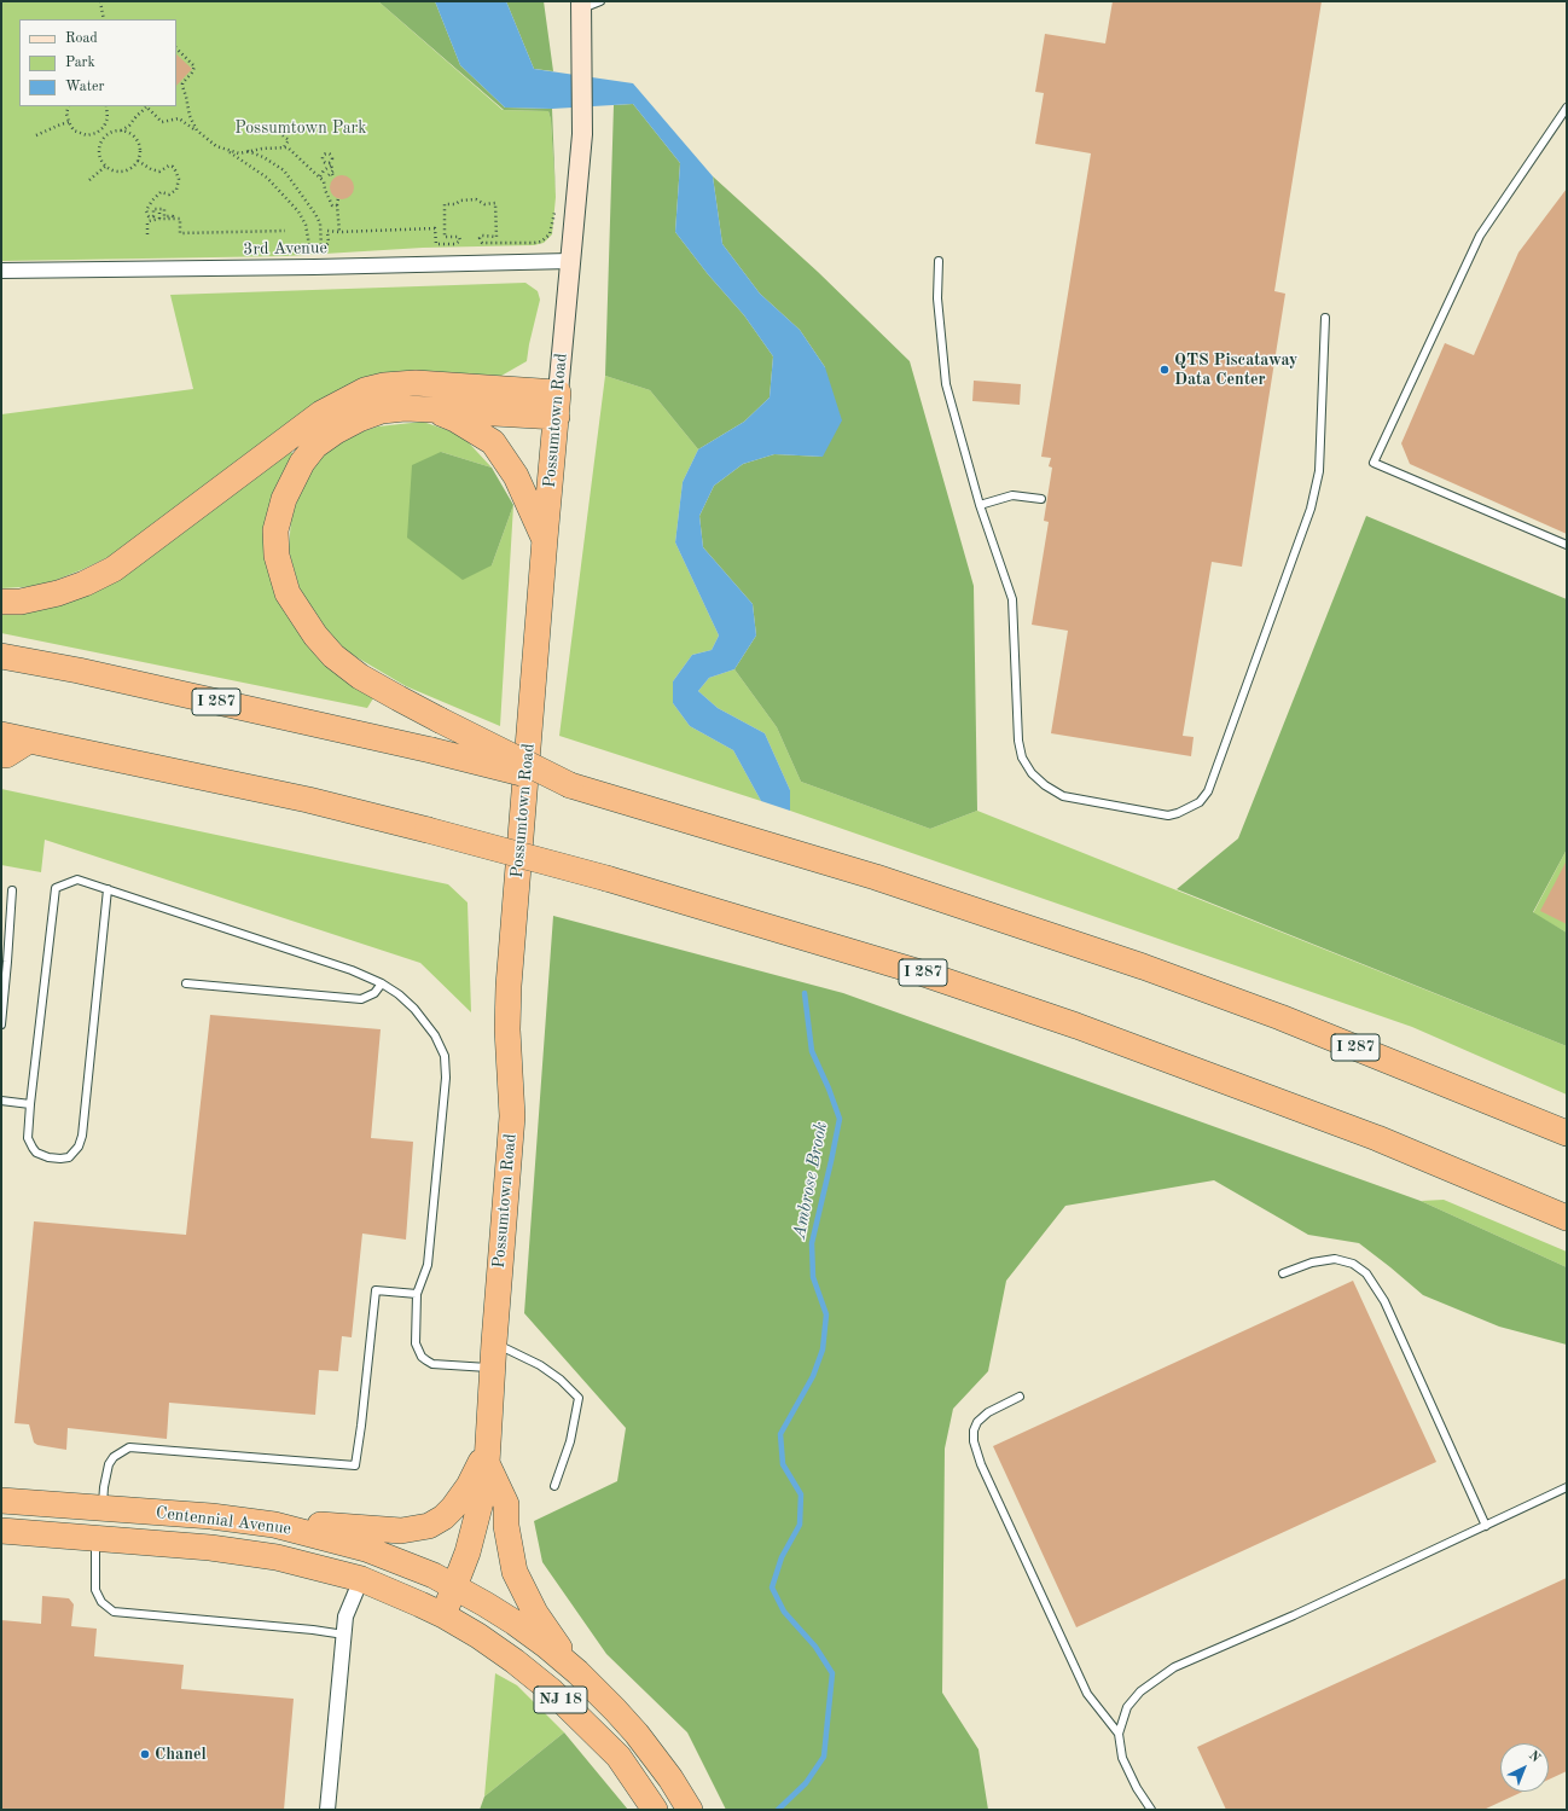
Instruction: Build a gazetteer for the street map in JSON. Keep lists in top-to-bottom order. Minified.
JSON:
{"streets":{"highway":["Possumtown Road","I 287","Centennial Avenue","NJ 18"],"street":["3rd Avenue"]},"crossings":[["3rd Avenue","Possumtown Road"],["Possumtown Road","Centennial Avenue"]],"water":["Ambrose Brook"],"parks":["Possumtown Park"],"places":["QTS Piscataway Data Center","Chanel"],"legend":["Road","Park","Water"],"north":"top right"}
